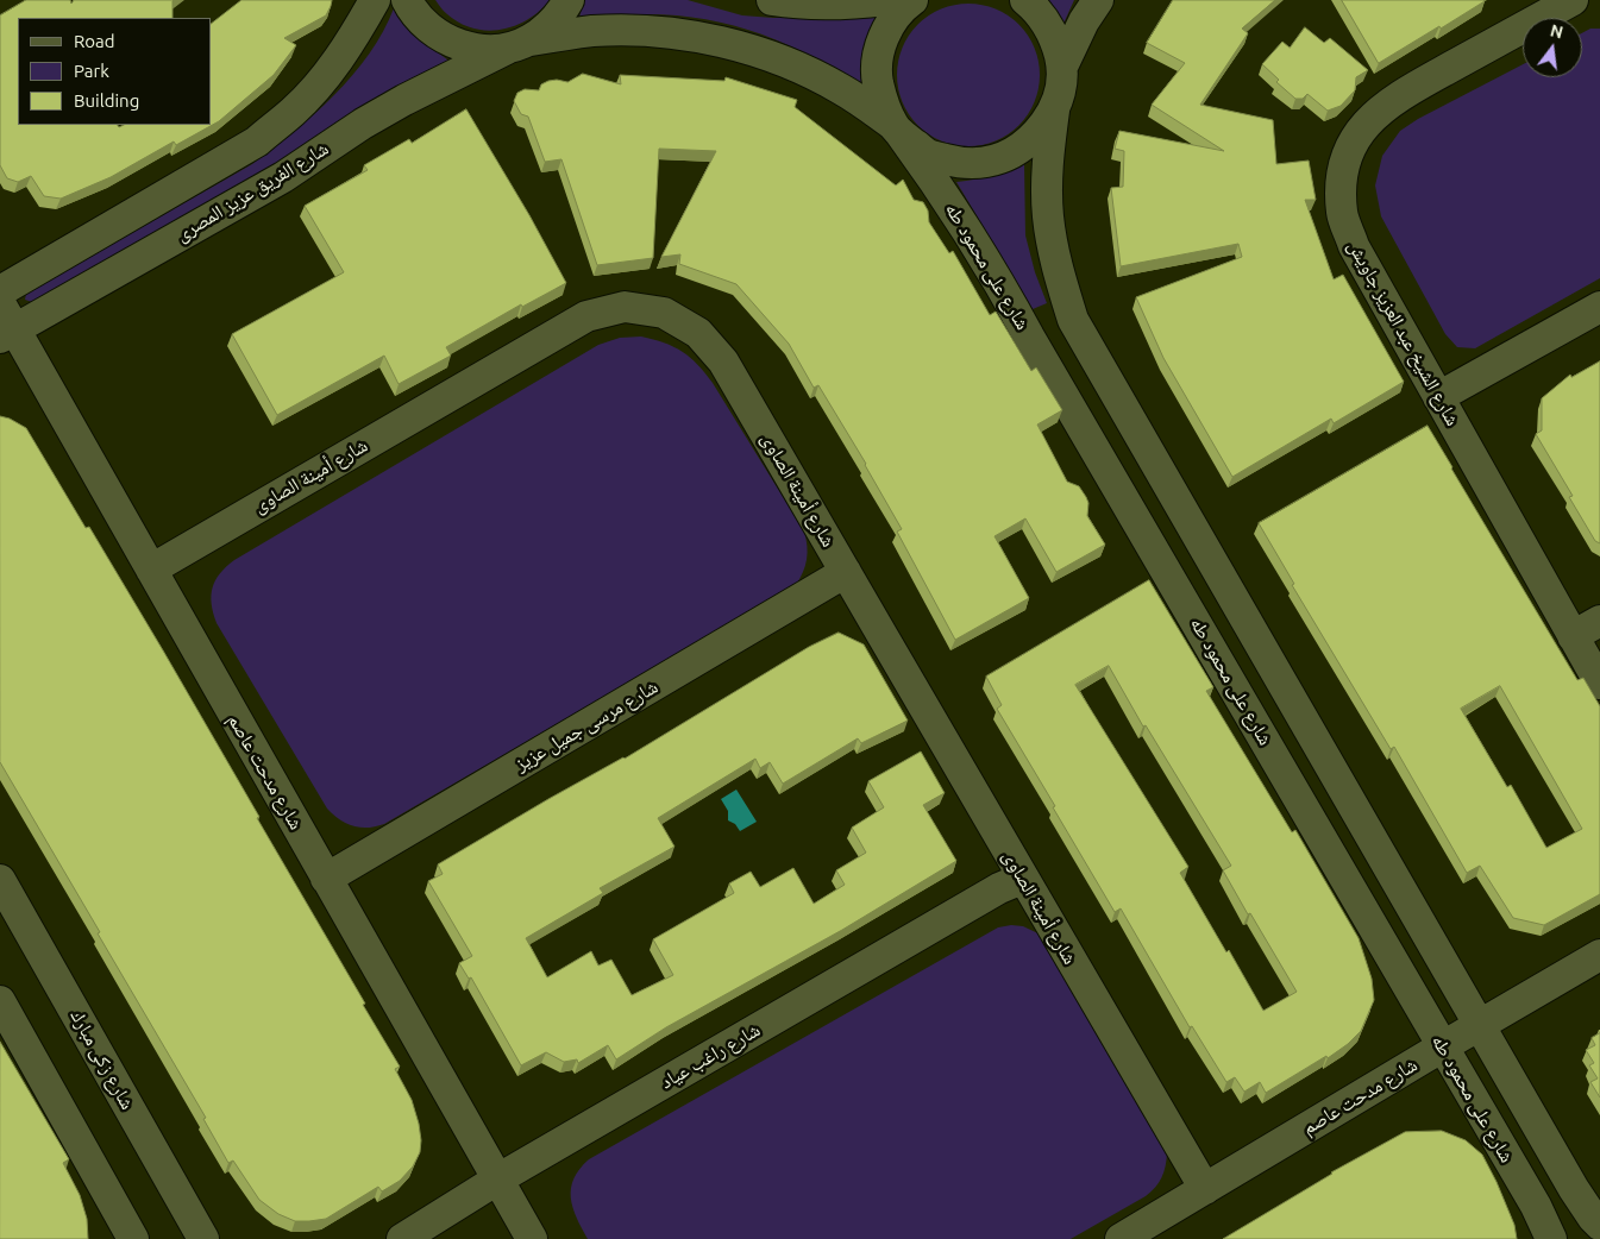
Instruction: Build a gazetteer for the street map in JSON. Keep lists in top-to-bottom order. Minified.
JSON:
{"streets":{"street":["شارع الفريق عزيز المصرى","شارع على محمود طه","شارع الشيخ عبد العزيز جاويش","شارع أمينة الصاوى","شارع مرسى جميل عزيز","شارع مدحت عاصم","شارع راغب عياد","شارع زكى مبارك"]},"crossings":[["شارع الفريق عزيز المصرى","شارع على محمود طه"],["شارع الفريق عزيز المصرى","شارع مدحت عاصم"],["شارع على محمود طه","شارع مدحت عاصم"],["شارع أمينة الصاوى","شارع مرسى جميل عزيز"],["شارع أمينة الصاوى","شارع مدحت عاصم"],["شارع أمينة الصاوى","شارع راغب عياد"],["شارع مرسى جميل عزيز","شارع مدحت عاصم"],["شارع مدحت عاصم","شارع راغب عياد"]],"legend":["Road","Park","Building"],"north":"top"}
